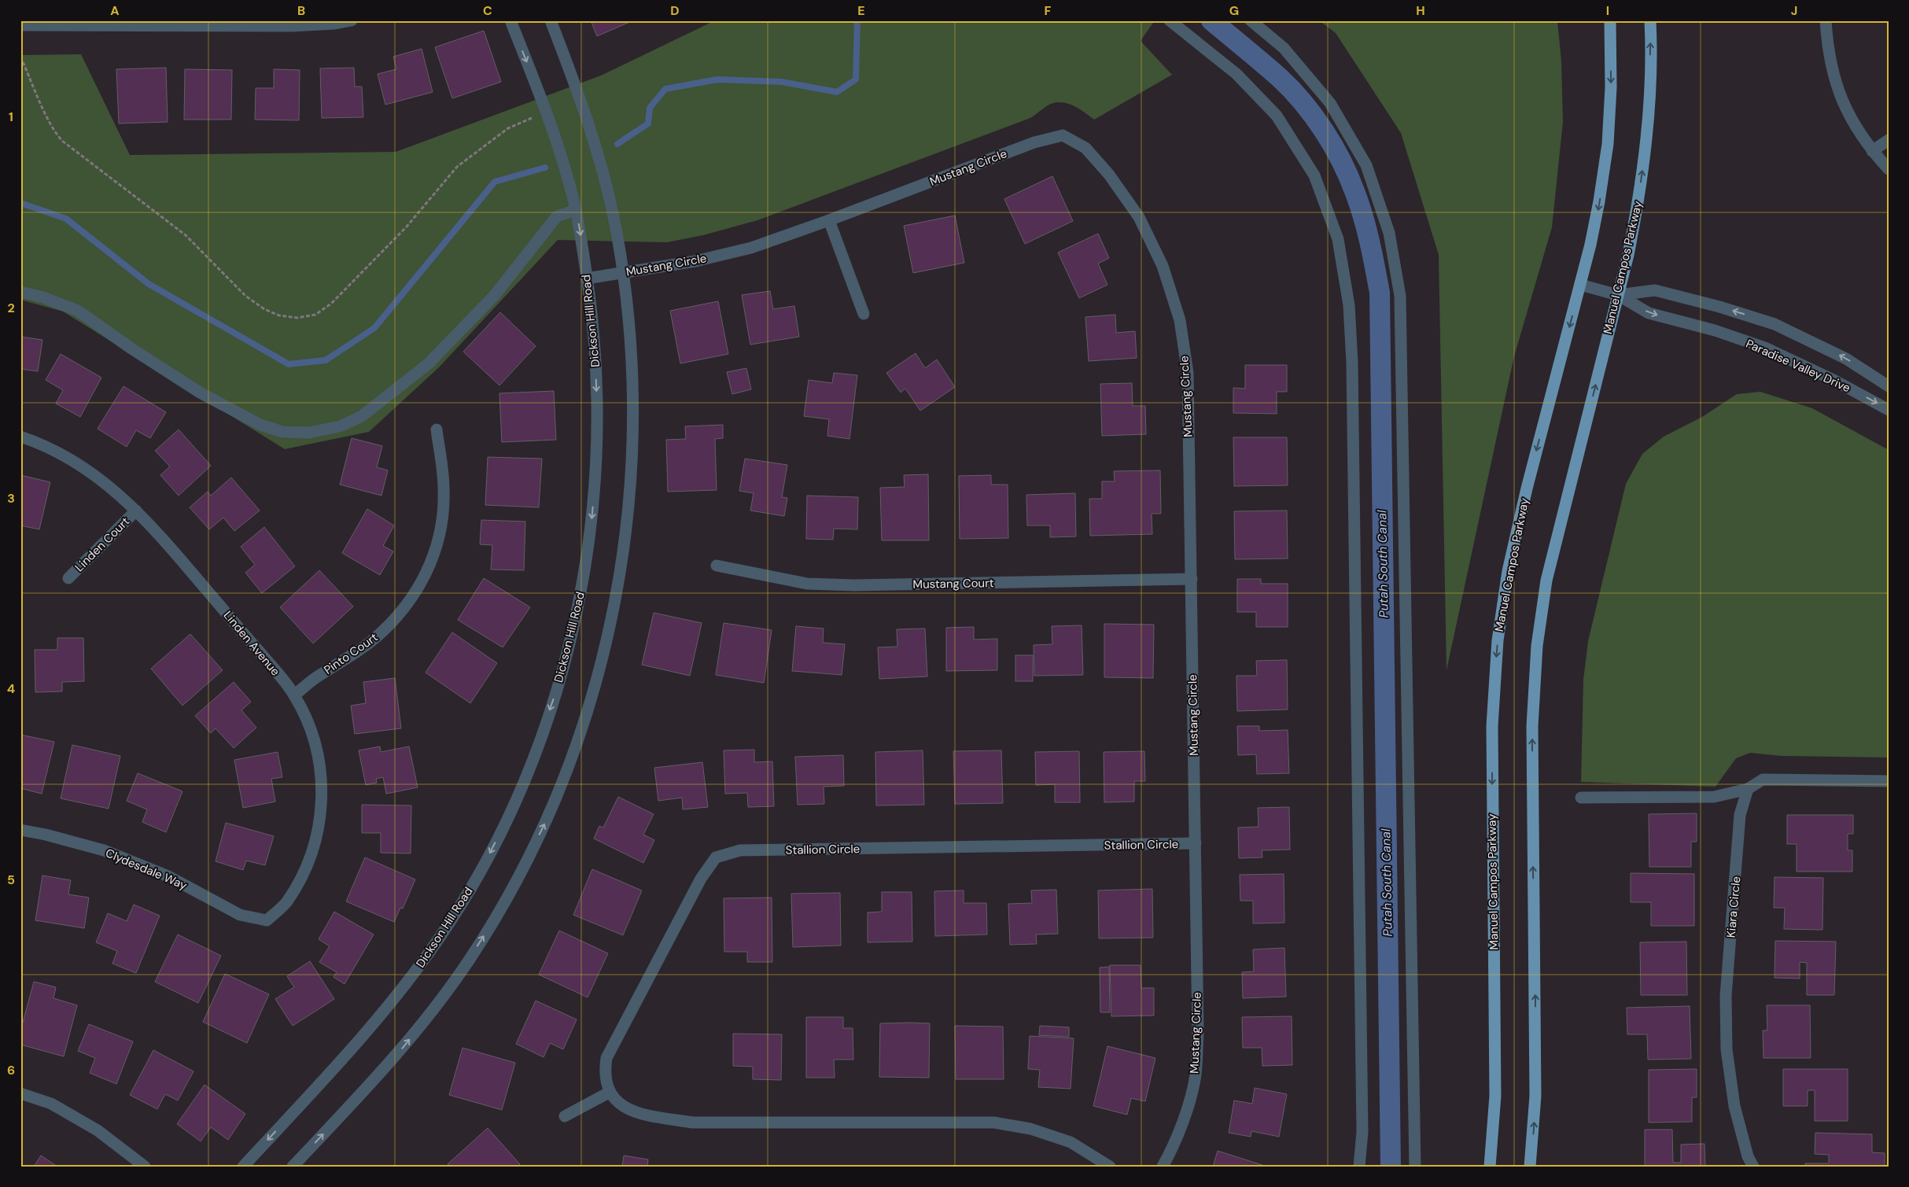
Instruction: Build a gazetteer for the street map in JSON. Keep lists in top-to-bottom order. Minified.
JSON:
{"streets":{"main road":["Manuel Campos Parkway"],"street":["Mustang Circle","Dickson Hill Road","Paradise Valley Drive","Linden Court","Mustang Court","Linden Avenue","Pinto Court","Stallion Circle","Clydesdale Way","Kiara Circle"]},"crossings":[["Mustang Circle","Dickson Hill Road"],["Mustang Circle","Mustang Court"],["Mustang Circle","Stallion Circle"],["Manuel Campos Parkway","Paradise Valley Drive"],["Linden Court","Linden Avenue"],["Linden Avenue","Pinto Court"],["Linden Avenue","Clydesdale Way"]],"water":["Putah South Canal"],"grid":{"columns":["A","B","C","D","E","F","G","H","I","J"],"rows":["1","2","3","4","5","6"]}}
